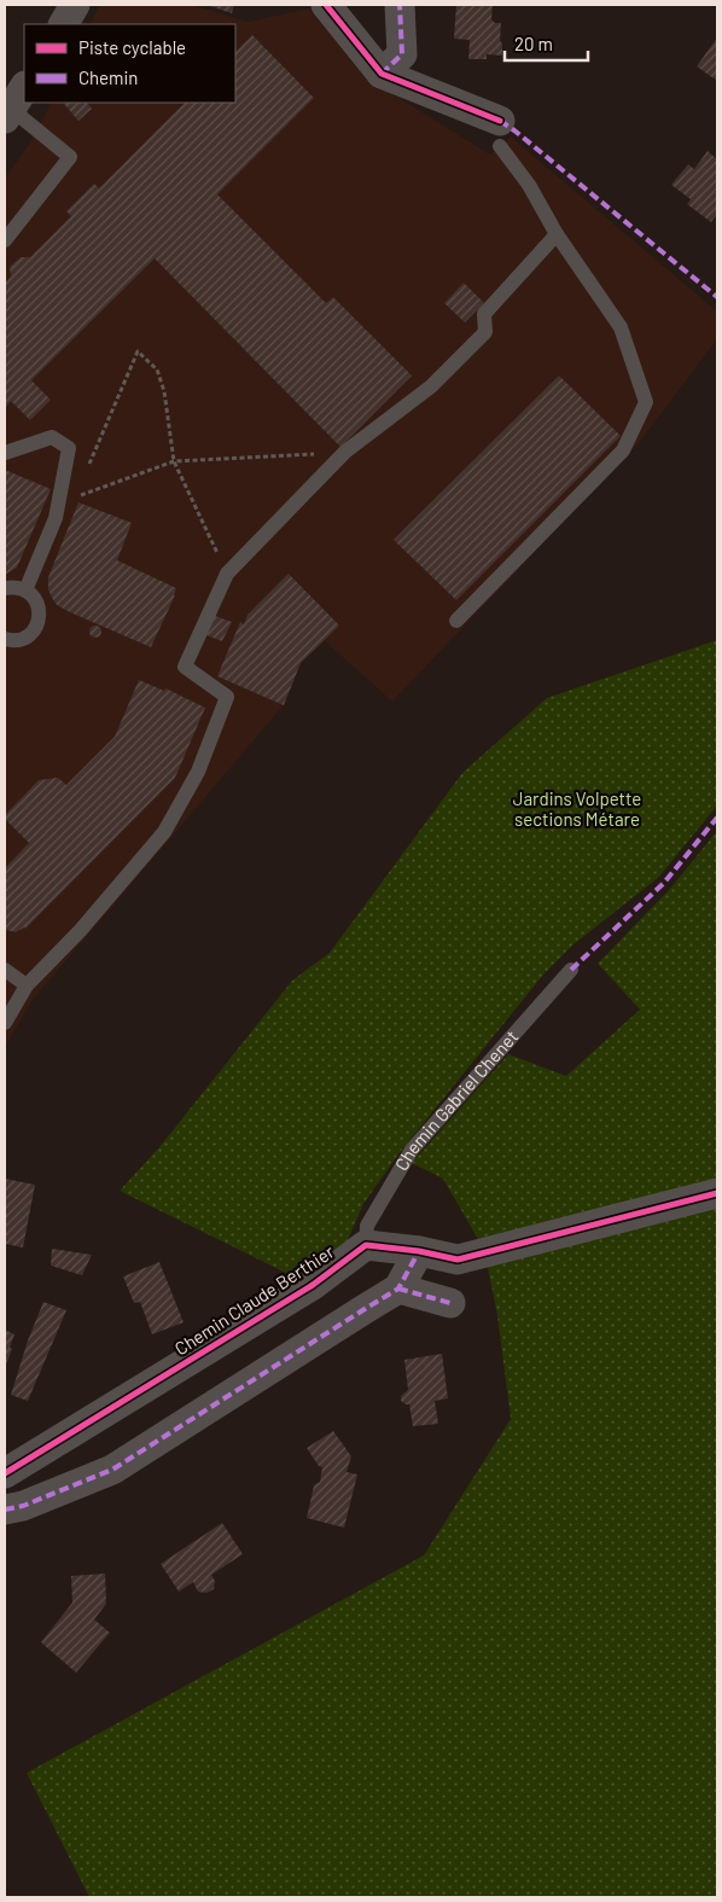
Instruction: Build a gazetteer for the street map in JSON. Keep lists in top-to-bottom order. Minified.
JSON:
{"streets":{"street":["Chemin Claude Berthier"],"lane":["Chemin Gabriel Chenet"]},"crossings":[["Chemin Gabriel Chenet","Chemin Claude Berthier"]],"parks":["Jardins Volpette sections Métare"],"legend":["Piste cyclable","Chemin"],"scale_bar":"20 m"}
